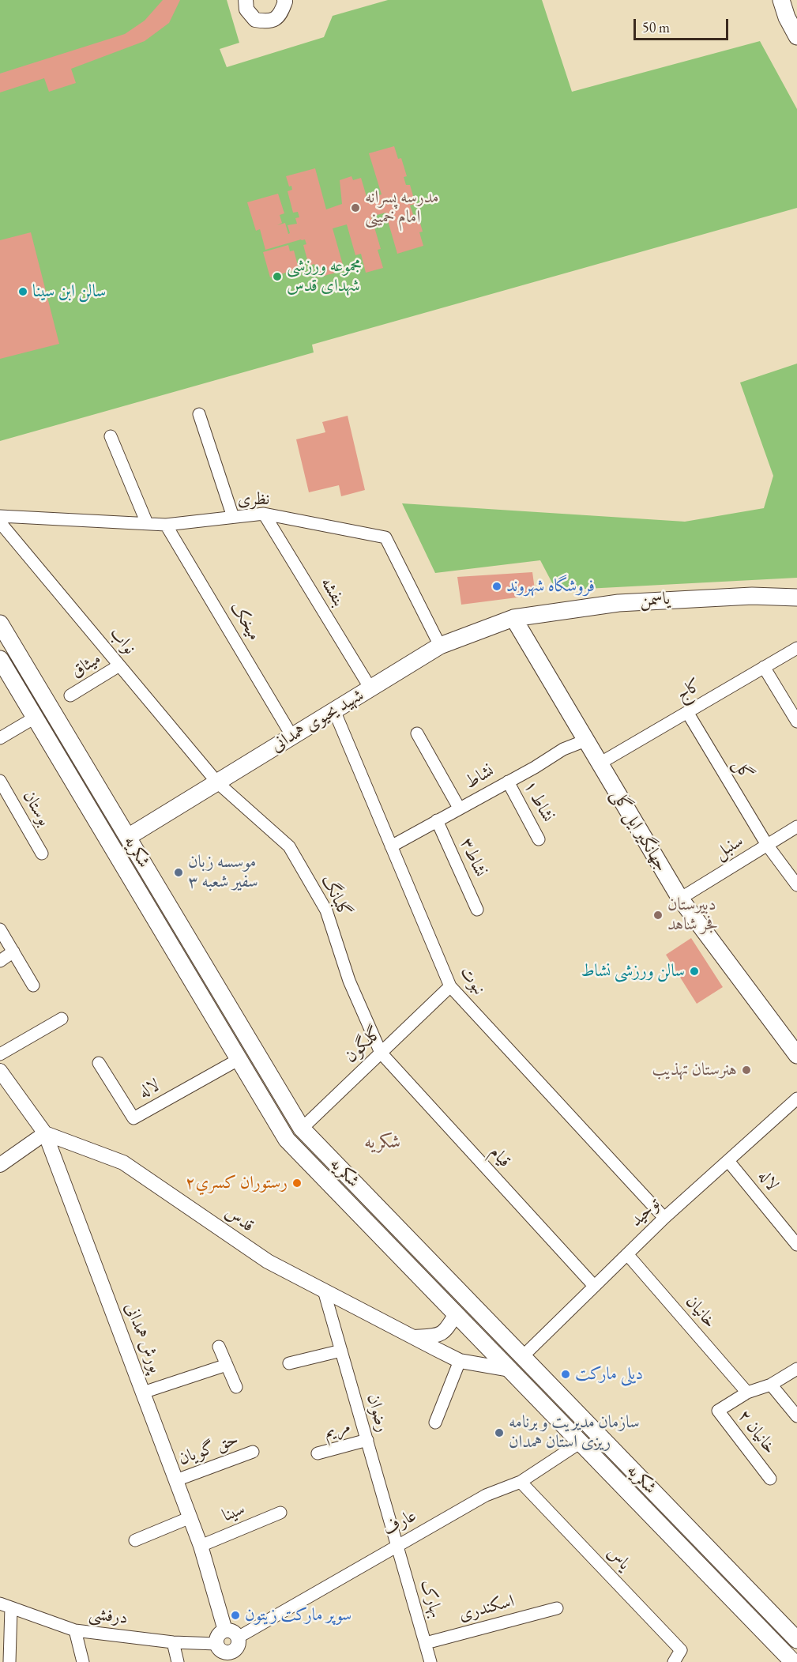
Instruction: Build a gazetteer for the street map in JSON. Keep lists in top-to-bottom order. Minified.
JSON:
{"streets":{"main road":["یاسمن","شهید یحیوی همدانی","جهانگیر ایل گلی","شکریه"],"street":["نظری","بنفشه","میخک","نواب","میثاق","کاج","گل","نشاط","نشاط ۱","بوستان","سنبل","نشاط۳","گلبانگ","نبوت","گلگون","لاله","قیام","توحید","قدس","خانیان","پورش همدانی","رضوان","مریم","خانیان ۲","حق گویان","سینا","عارف","یاس","بهارک","اسکندری","درفشی"]},"crossings":[["نظری","بنفشه"],["نظری","میخک"],["نظری","شهید یحیوی همدانی"],["بنفشه","شهید یحیوی همدانی"],["یاسمن","شهید یحیوی همدانی"],["یاسمن","جهانگیر ایل گلی"],["میخک","شهید یحیوی همدانی"],["نواب","میثاق"],["نواب","شهید یحیوی همدانی"],["نواب","گلبانگ"],["کاج","گل"],["کاج","جهانگیر ایل گلی"],["شهید یحیوی همدانی","جهانگیر ایل گلی"],["شهید یحیوی همدانی","شکریه"],["شهید یحیوی همدانی","گلبانگ"],["شهید یحیوی همدانی","نبوت"],["گل","سنبل"],["نشاط","نشاط ۱"],["نشاط","جهانگیر ایل گلی"],["نشاط","نشاط۳"],["نشاط","نبوت"],["جهانگیر ایل گلی","سنبل"],["شکریه","گلگون"],["شکریه","لاله"],["شکریه","توحید"],["شکریه","قدس"],["شکریه","عارف"],["گلبانگ","گلگون"],["گلبانگ","قیام"],["نبوت","گلگون"],["نبوت","توحید"],["گلگون","قیام"],["لاله","توحید"],["قیام","توحید"],["توحید","خانیان"],["قدس","پورش همدانی"],["قدس","رضوان"],["خانیان","خانیان ۲"],["پورش همدانی","حق گویان"],["پورش همدانی","سینا"],["پورش همدانی","عارف"],["پورش همدانی","درفشی"],["رضوان","مریم"],["رضوان","عارف"],["رضوان","بهارک"],["عارف","یاس"],["عارف","بهارک"],["عارف","درفشی"],["بهارک","اسکندری"]],"districts":["شکریه"],"places":["مدرسه پسرانه امام خمینی","مجموعه ورزشی شهدای قدس","سالن ابن سینا","فروشگاه شهروند","موسسه زبان سفیر شعبه ۳","دبیرستان فجر شاهد","سالن ورزشی نشاط","هنرستان تهذیب","رستوران کسري٢","دیلی مارکت","سازمان مدیریت و برنامه ریزی استان همدان","سوپر مارکت زیتون"],"scale_bar":"50 m"}
